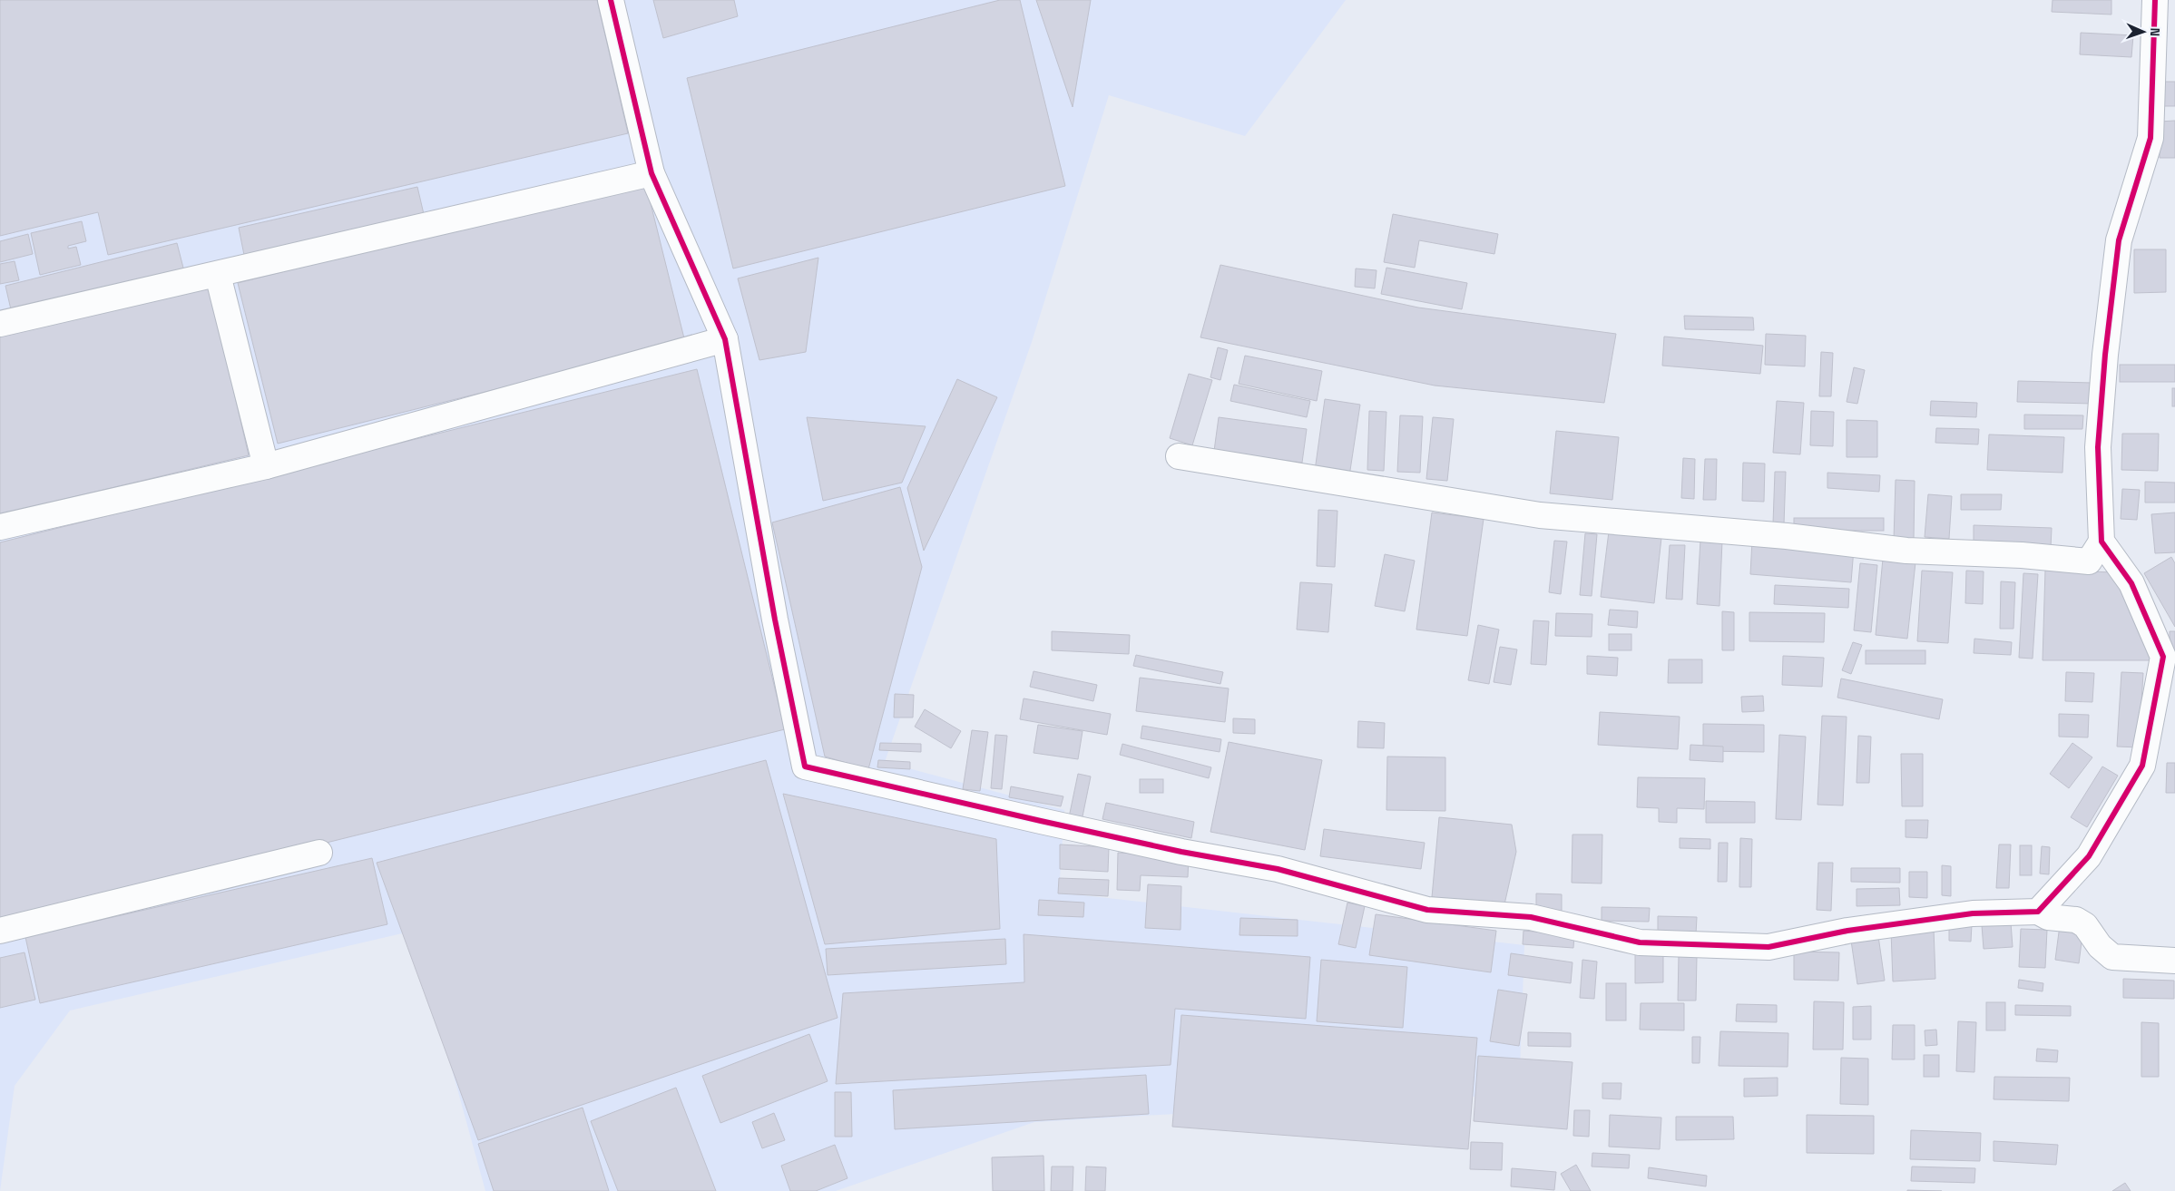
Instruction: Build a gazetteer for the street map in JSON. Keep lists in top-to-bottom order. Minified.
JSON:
{"north":"right"}
